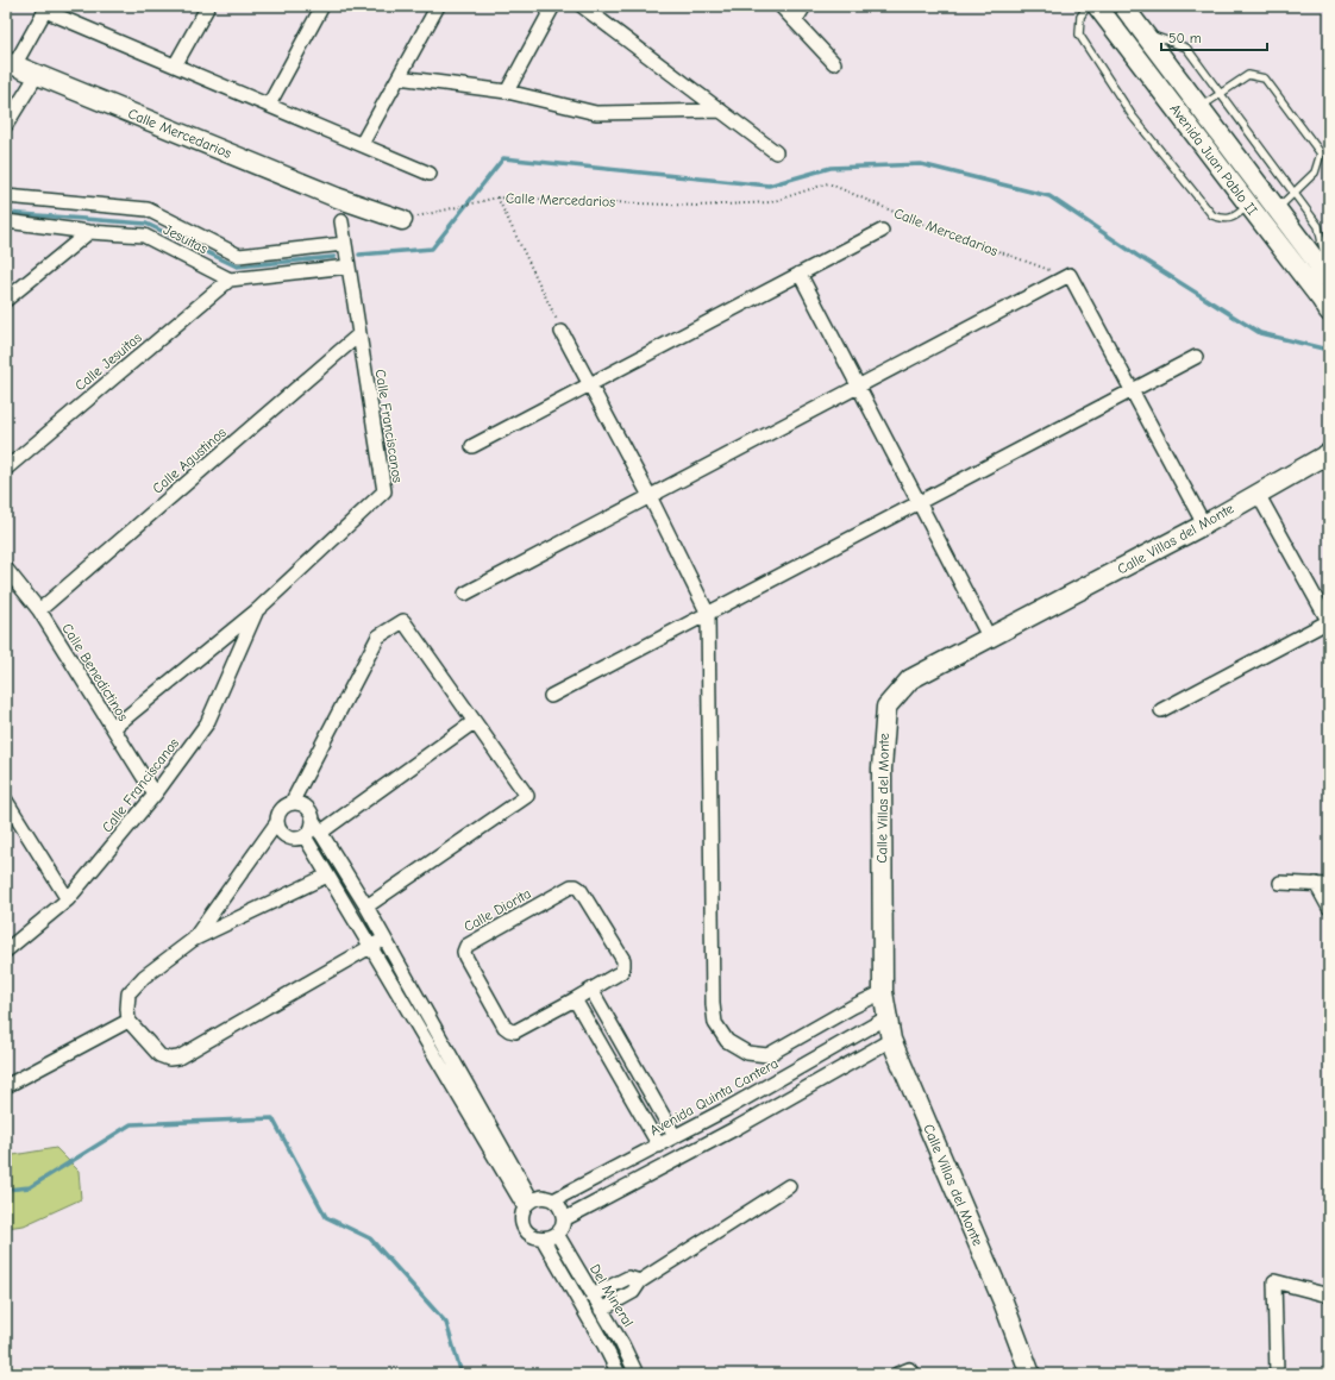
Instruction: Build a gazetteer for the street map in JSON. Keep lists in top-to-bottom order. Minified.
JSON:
{"streets":{"street":["Calle Mercedarios","Avenida Juan Pablo II","Jesuitas","Calle Jesuitas","Calle Franciscanos","Calle Agustinos","Calle Villas del Monte","Calle Benedictinos","Calle Diorita","Avenida Quinta Cantera","Del Mineral"]},"crossings":[["Jesuitas","Calle Jesuitas"],["Jesuitas","Calle Franciscanos"],["Calle Franciscanos","Calle Agustinos"],["Calle Franciscanos","Calle Benedictinos"],["Calle Agustinos","Calle Benedictinos"],["Calle Villas del Monte","Avenida Quinta Cantera"],["Avenida Quinta Cantera","Del Mineral"]],"scale_bar":"50 m"}
